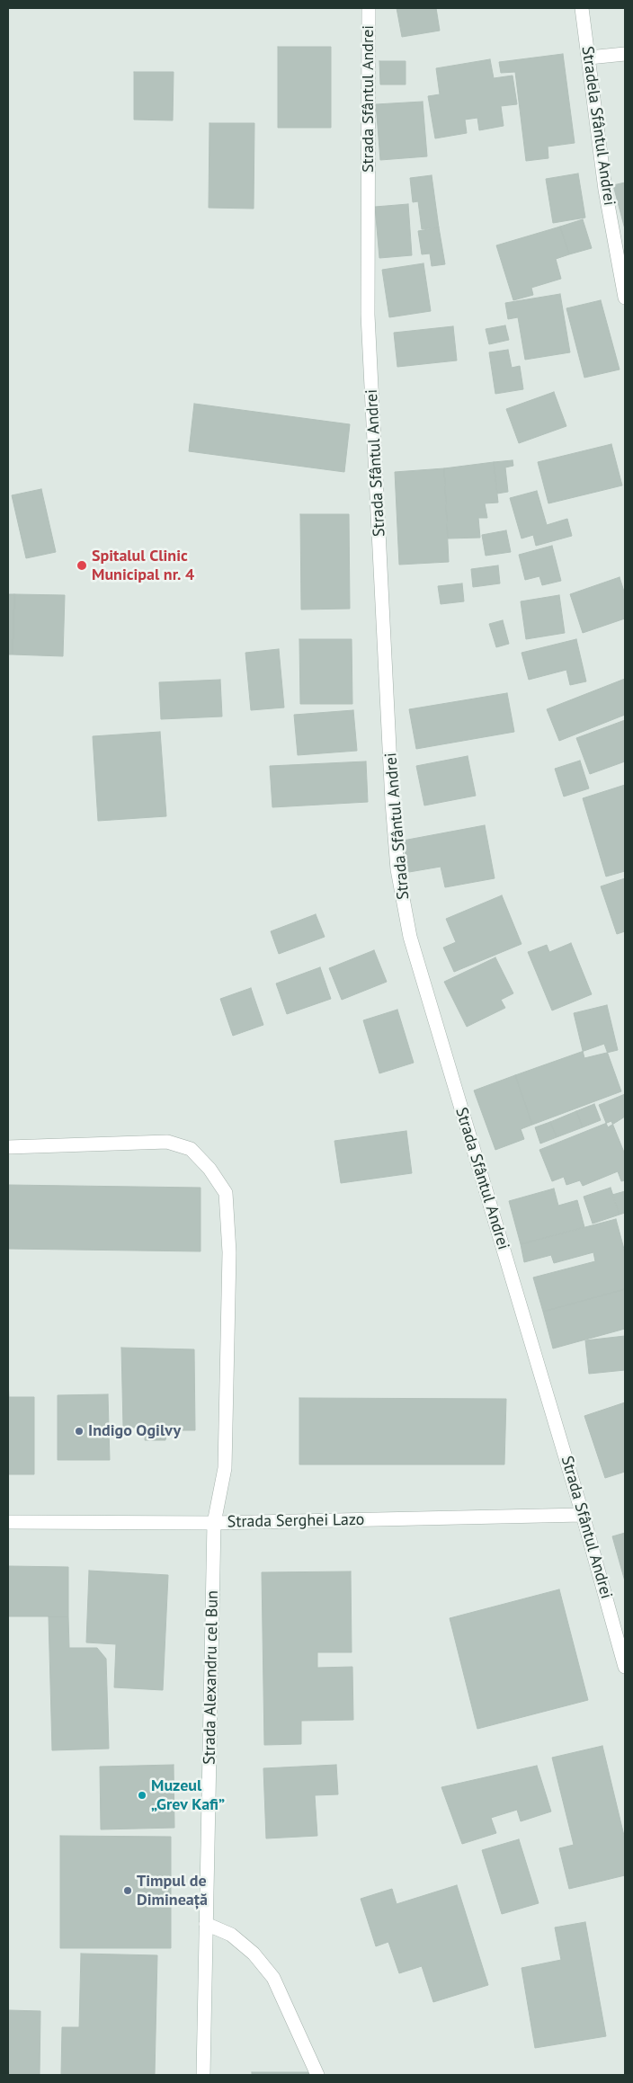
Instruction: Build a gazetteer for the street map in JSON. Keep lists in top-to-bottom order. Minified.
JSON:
{"streets":{"street":["Strada Sfântul Andrei","Stradela Sfântul Andrei","Strada Serghei Lazo","Strada Alexandru cel Bun"]},"crossings":[["Strada Sfântul Andrei","Strada Serghei Lazo"],["Strada Serghei Lazo","Strada Alexandru cel Bun"]],"places":["Spitalul Clinic Municipal nr. 4","Indigo Ogilvy","Muzeul „Grev Kafi”","Timpul de Dimineață"]}
